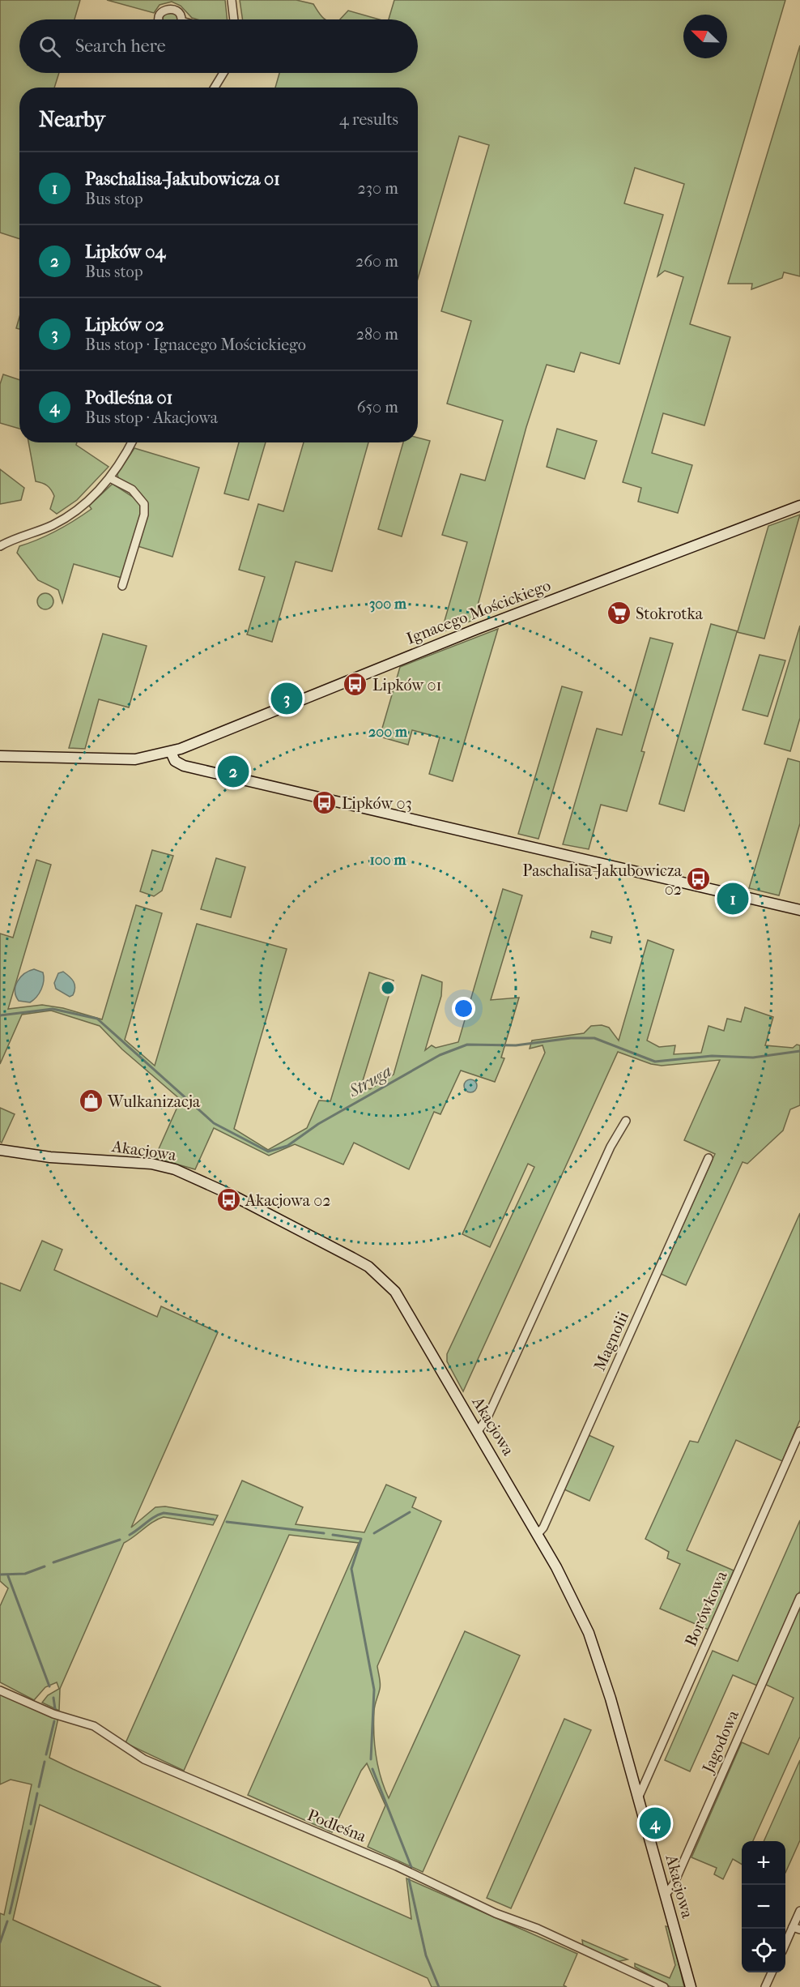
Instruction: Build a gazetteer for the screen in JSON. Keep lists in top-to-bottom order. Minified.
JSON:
{"streets":{"street":["Ignacego Mościckiego","Akacjowa","Magnolii","Borówkowa","Jagodowa","Podleśna"]},"crossings":[["Akacjowa","Magnolii"],["Akacjowa","Borówkowa"],["Akacjowa","Jagodowa"]],"water":["Struga"],"places":{"supermarket":["Stokrotka"],"bus stop":["Lipków 01","Lipków 03","Paschalisa-Jakubowicza 02","Akacjowa 02"],"shop":["Wulkanizacja"]},"north":"top left","page":{"search":"Search here","heading":["Nearby","4 results"],"list":[{"mark":"1","name":"Paschalisa-Jakubowicza 01","note":"Bus stop","value":"230 m"},{"mark":"2","name":"Lipków 04","note":"Bus stop","value":"260 m"},{"mark":"3","name":"Lipków 02","note":"Bus stop · Ignacego Mościckiego","value":"280 m"},{"mark":"4","name":"Podleśna 01","note":"Bus stop · Akacjowa","value":"650 m"}],"pins":["3","2","1","4"],"map_buttons":["+","−"]},"rings":["300 m","200 m","100 m"]}
